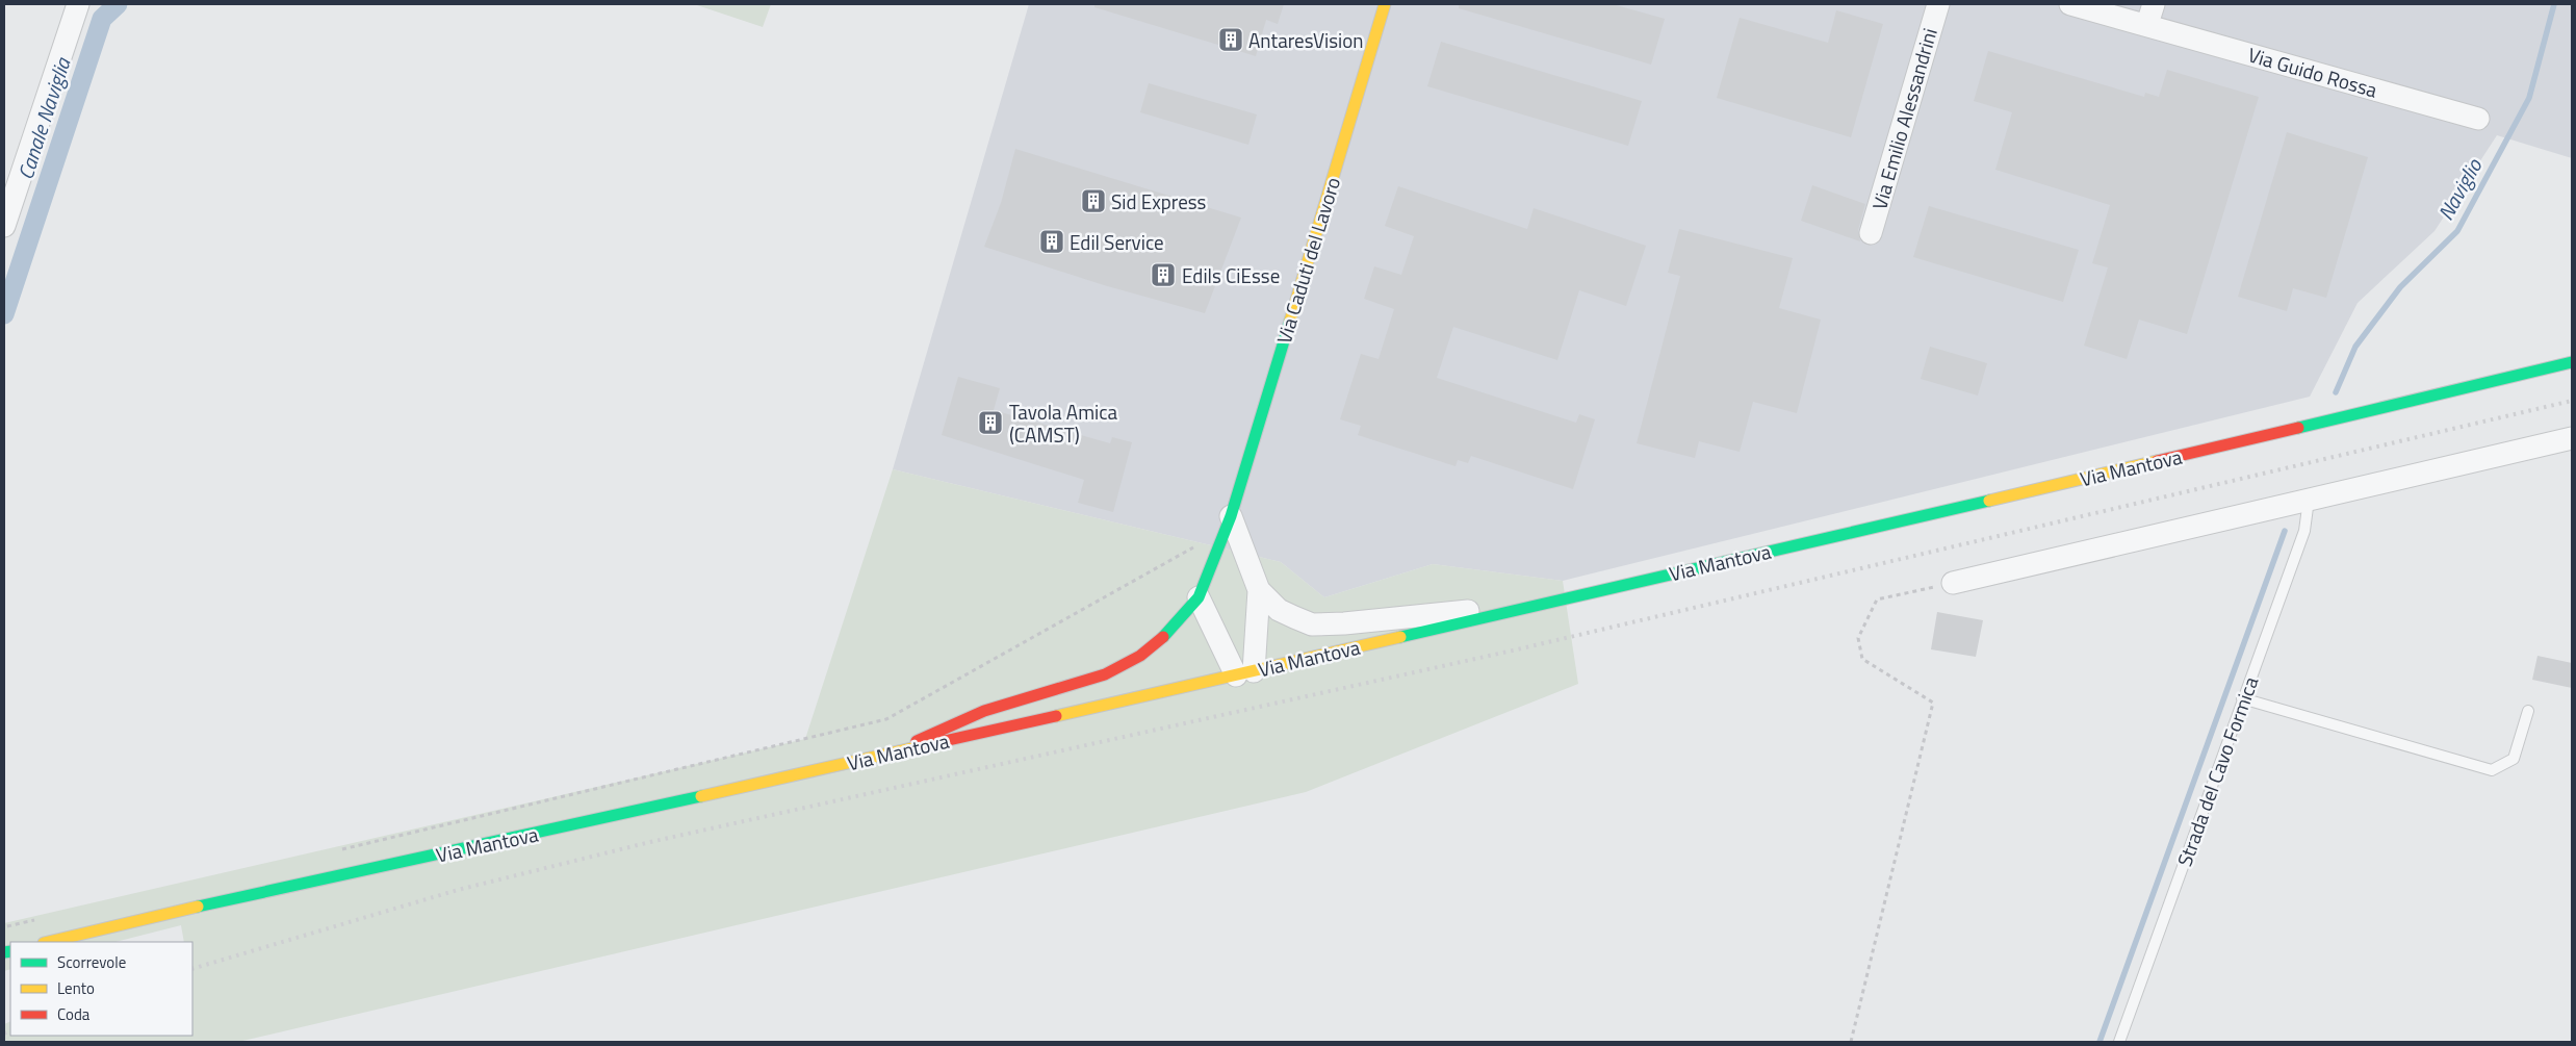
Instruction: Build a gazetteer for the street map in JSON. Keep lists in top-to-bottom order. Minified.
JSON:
{"streets":{"main road":["Via Caduti del Lavoro","Via Mantova"],"street":["Via Guido Rossa","Via Emilio Alessandrini"],"lane":["Strada del Cavo Formica"]},"crossings":[["Via Caduti del Lavoro","Via Mantova"]],"water":["Canale Naviglia","Naviglio"],"places":{"building":["AntaresVision","Sid Express","Edil Service","Edils CiEsse","Tavola Amica (CAMST)"]},"legend":["Scorrevole","Lento","Coda"]}
